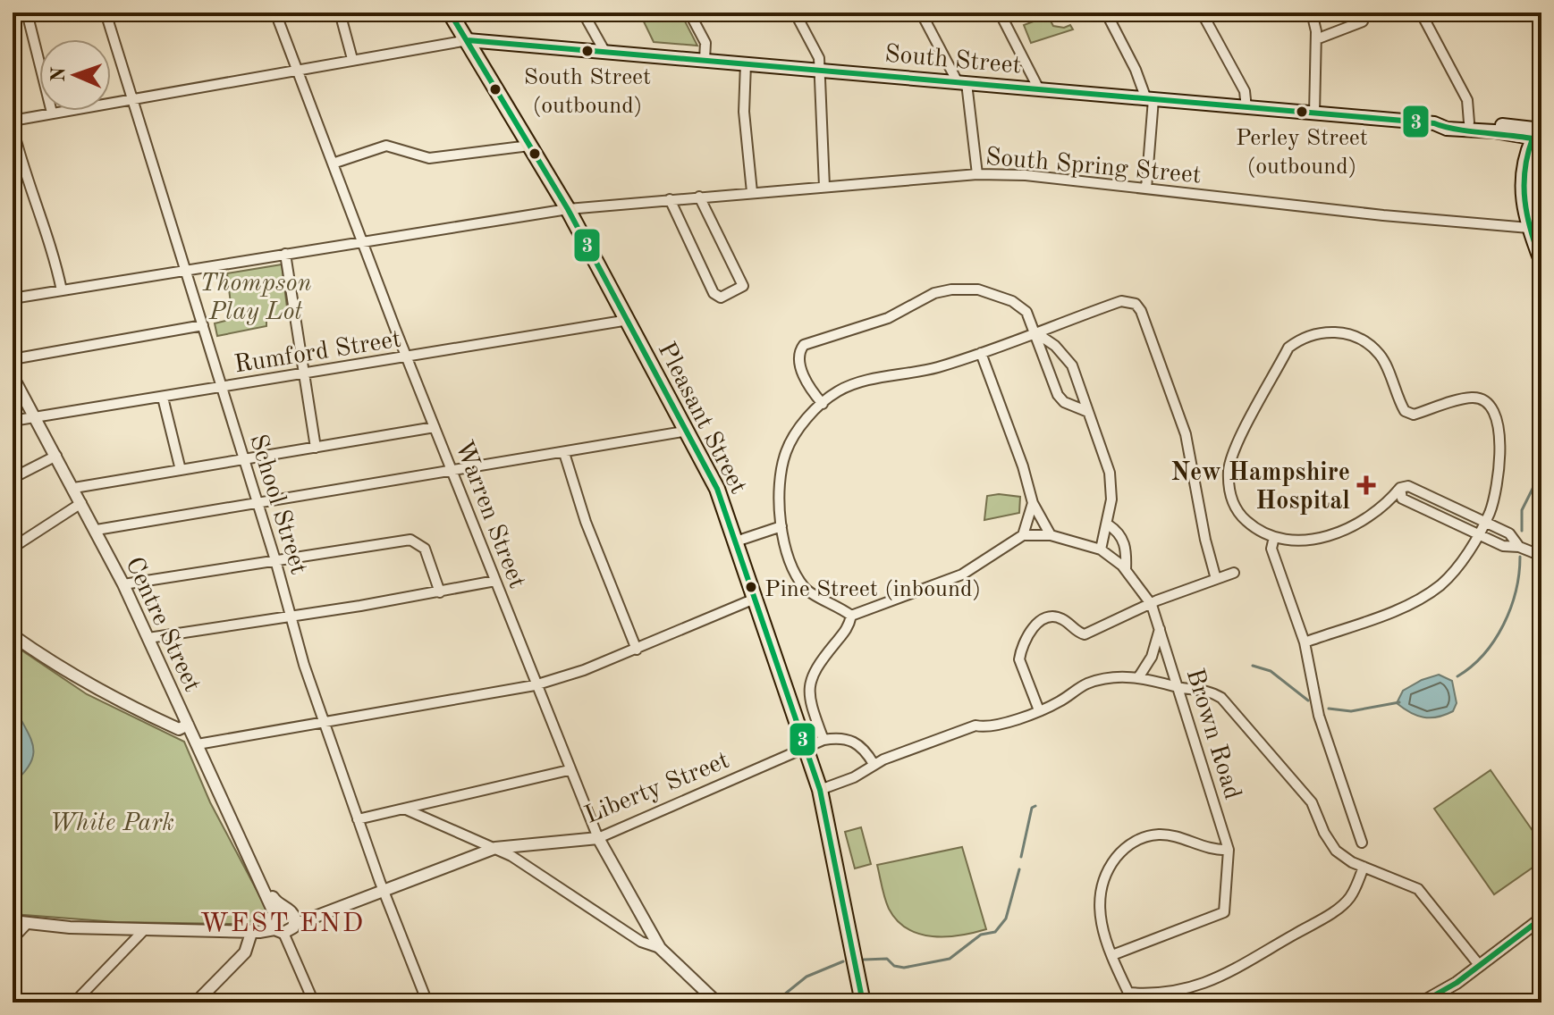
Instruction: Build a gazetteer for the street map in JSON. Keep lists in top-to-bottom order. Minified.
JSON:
{"streets":{"main road":["South Street","Pleasant Street"],"street":["South Spring Street","Rumford Street","School Street","Warren Street","Centre Street","Brown Road","Liberty Street"]},"crossings":[["South Street","Pleasant Street"],["South Spring Street","Pleasant Street"],["South Spring Street","School Street"],["South Spring Street","Warren Street"],["Rumford Street","Pleasant Street"],["Rumford Street","School Street"],["Rumford Street","Warren Street"],["Rumford Street","Centre Street"],["Pleasant Street","Liberty Street"],["School Street","Liberty Street"],["Warren Street","Liberty Street"],["Centre Street","Liberty Street"]],"districts":["WEST END"],"parks":["Thompson Play Lot","White Park"],"places":{"other":["South Street (outbound)","Perley Street (outbound)","Pine Street (inbound)"],"health":["New Hampshire Hospital"]},"lines":["transit line 3"],"north":"left"}
